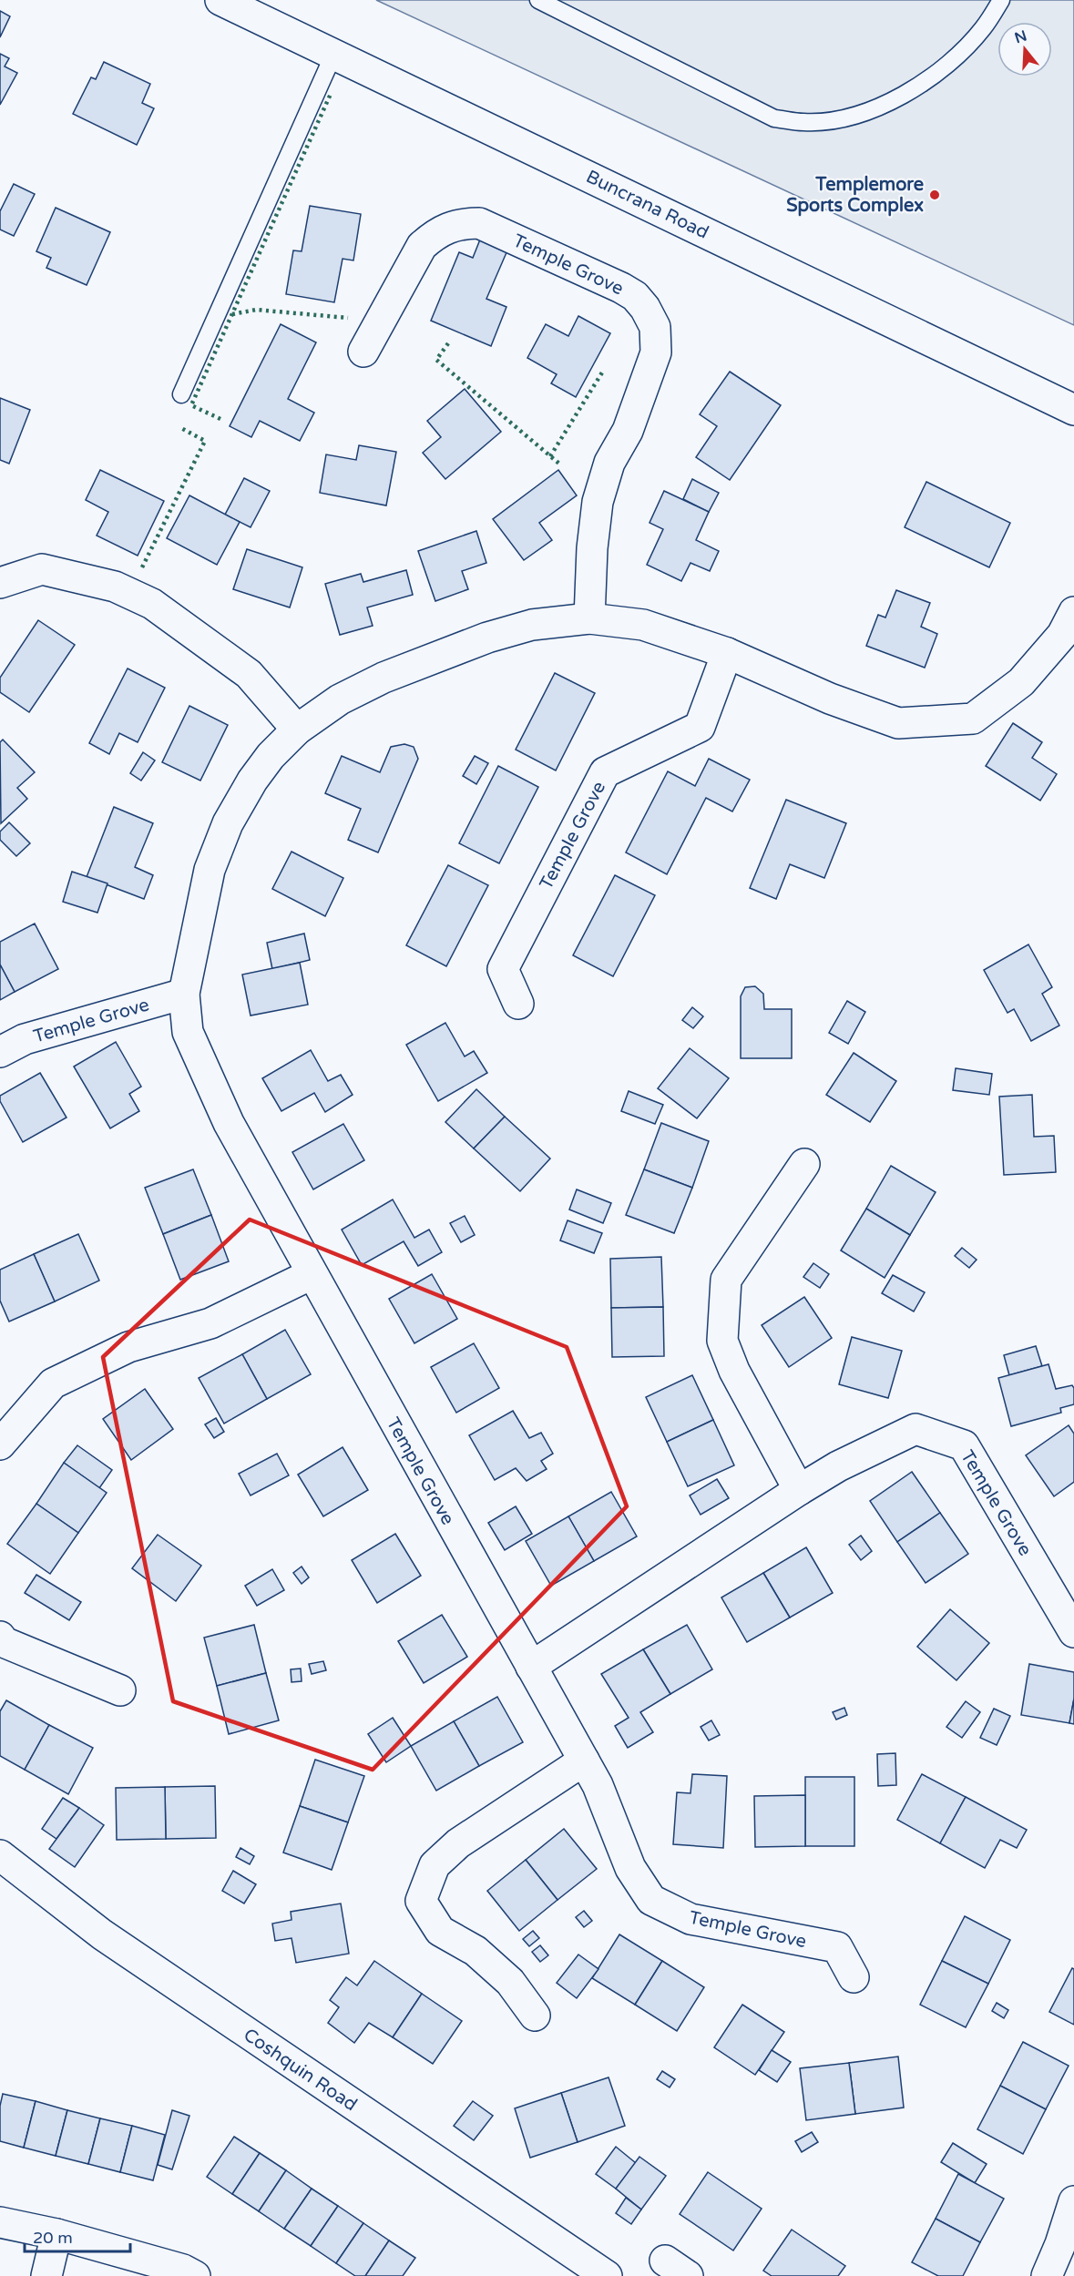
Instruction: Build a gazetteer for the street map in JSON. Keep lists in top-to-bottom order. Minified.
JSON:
{"streets":{"main road":["Buncrana Road","Temple Grove","Coshquin Road"]},"places":["Templemore Sports Complex"],"scale_bar":"20 m","north":"top"}
